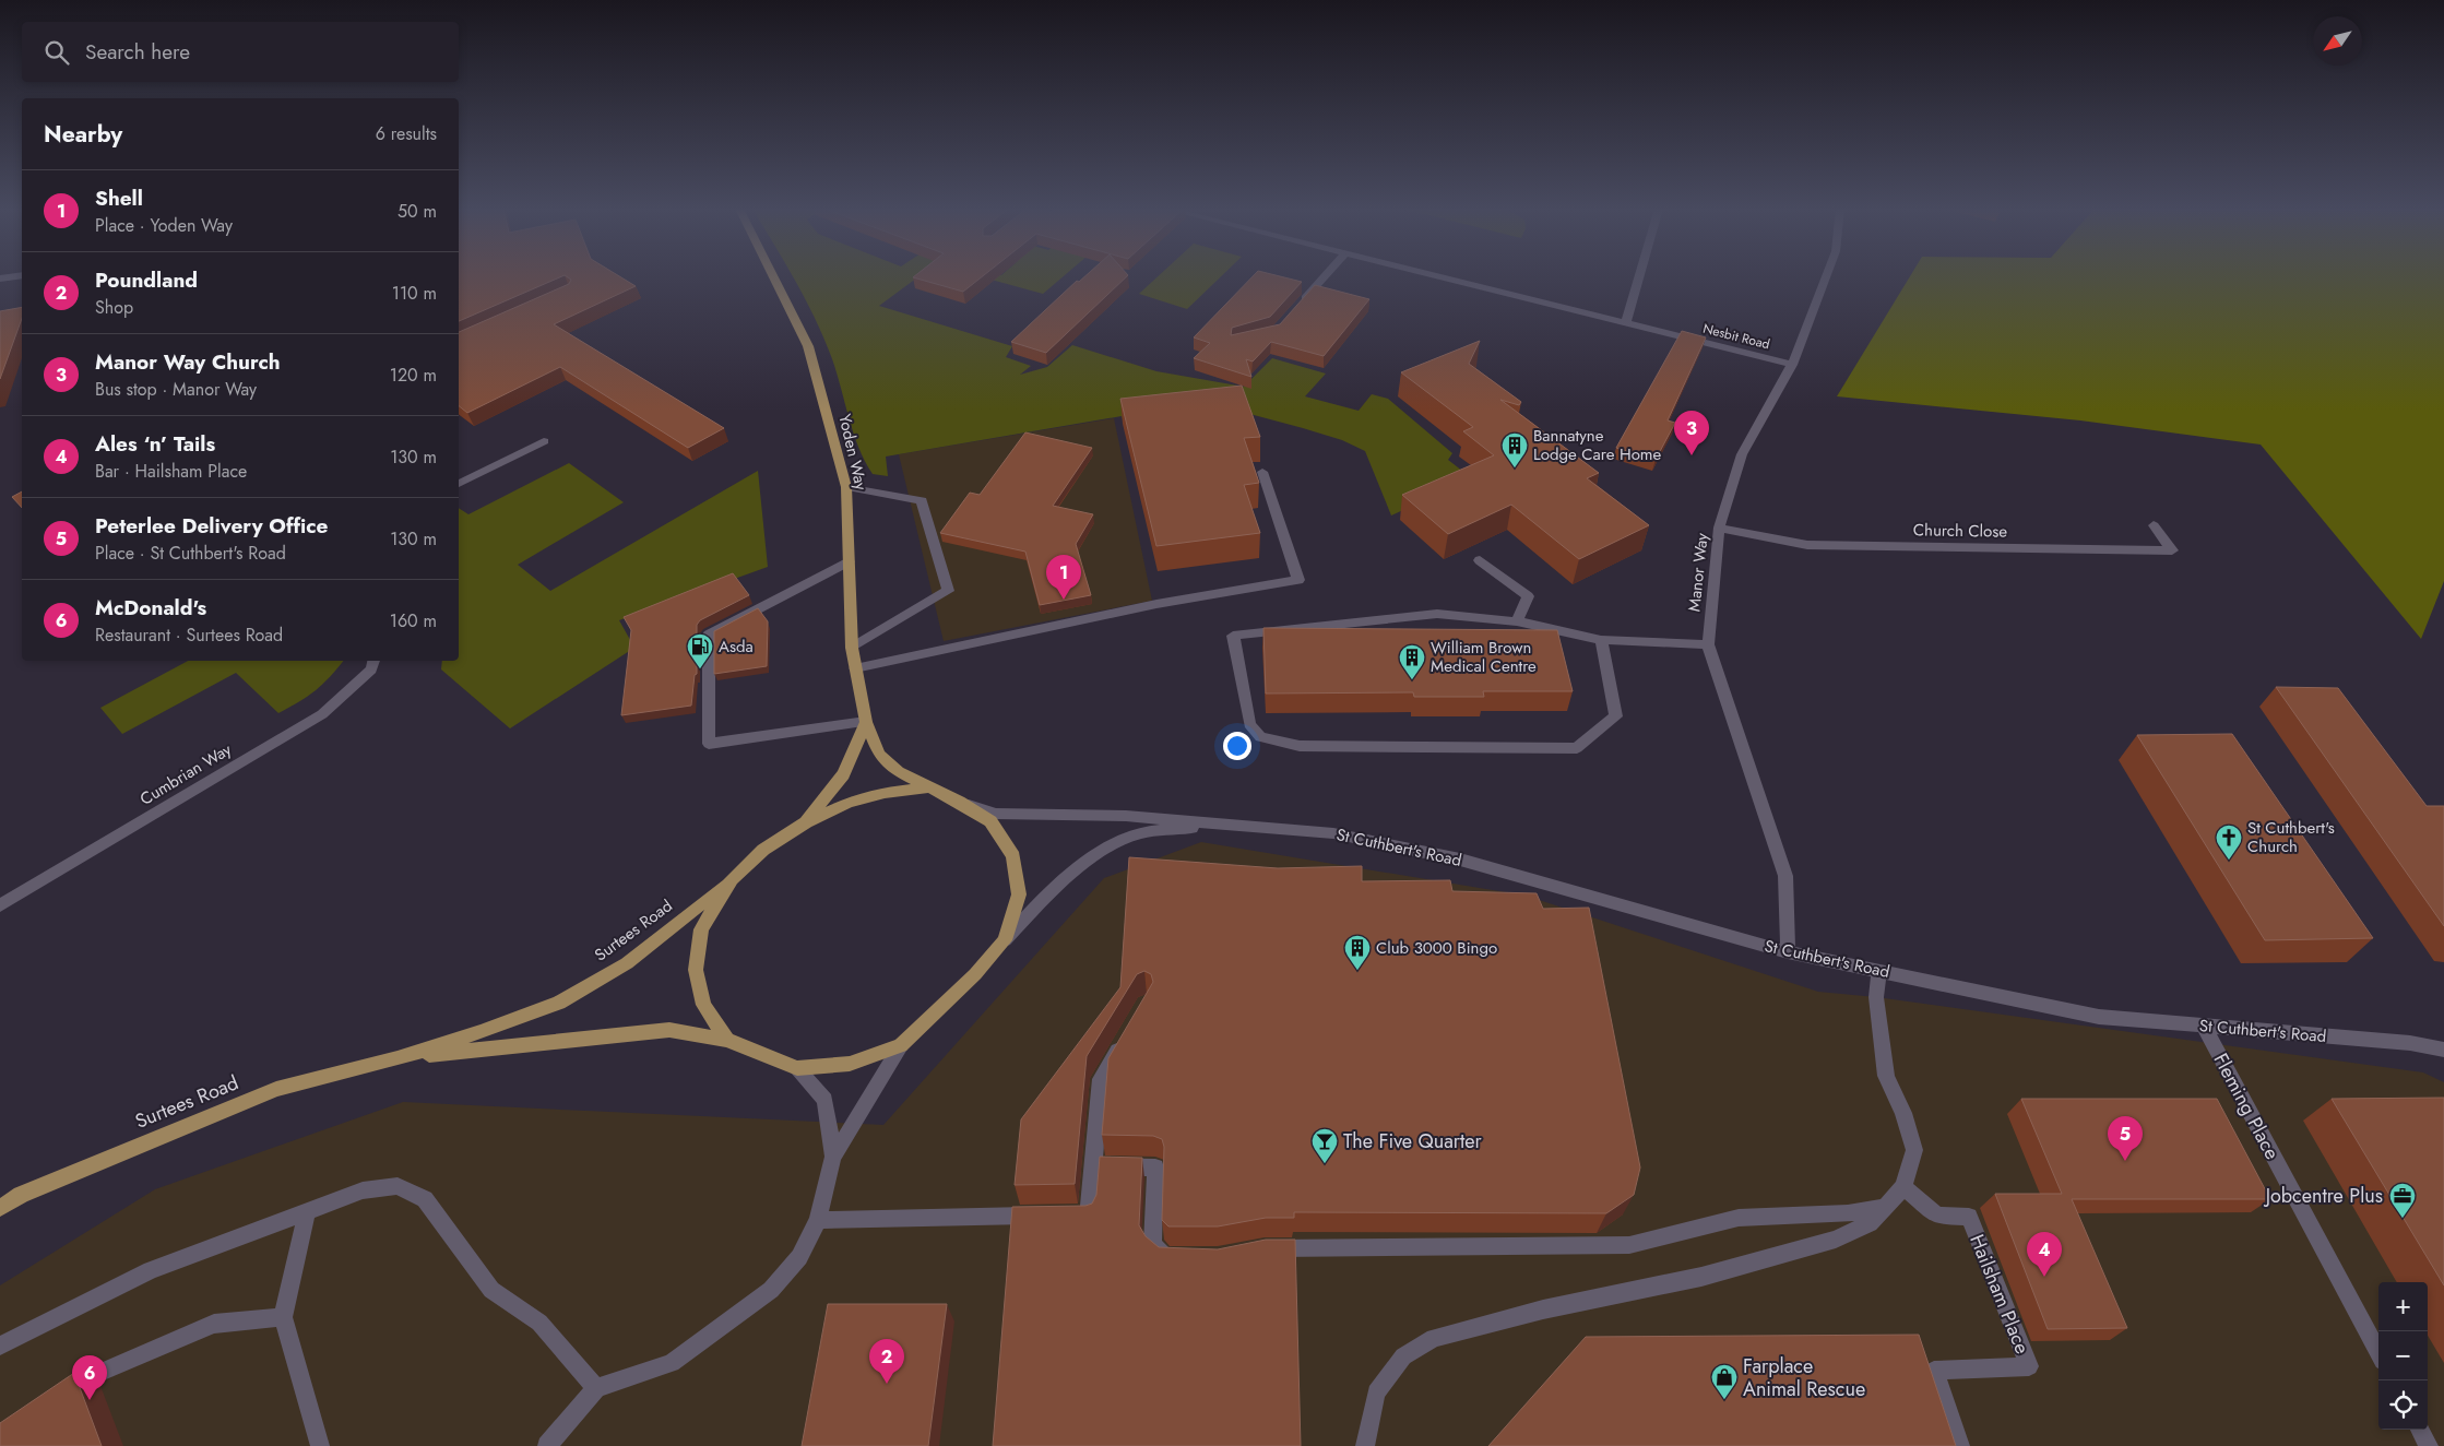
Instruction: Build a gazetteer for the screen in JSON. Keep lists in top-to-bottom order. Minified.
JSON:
{"streets":{"main road":["Yoden Way","Surtees Road"],"street":["Nesbit Road","Church Close","Manor Way","Cumbrian Way","St Cuthbert's Road","Fleming Place","Hailsham Place"]},"crossings":[["Nesbit Road","Manor Way"],["Yoden Way","St Cuthbert's Road"],["Church Close","Manor Way"],["Manor Way","St Cuthbert's Road"],["St Cuthbert's Road","Fleming Place"]],"places":{"building":["Bannatyne Lodge Care Home","William Brown Medical Centre","Club 3000 Bingo"],"fuel station":["Asda"],"church":["St Cuthbert's Church"],"bar":["The Five Quarter"],"office":["Jobcentre Plus"],"shop":["Farplace Animal Rescue"]},"north":"bottom left","page":{"search":"Search here","heading":["Nearby","6 results"],"list":[{"mark":"1","name":"Shell","note":"Place · Yoden Way","value":"50 m"},{"mark":"2","name":"Poundland","note":"Shop","value":"110 m"},{"mark":"3","name":"Manor Way Church","note":"Bus stop · Manor Way","value":"120 m"},{"mark":"4","name":"Ales ‘n’ Tails","note":"Bar · Hailsham Place","value":"130 m"},{"mark":"5","name":"Peterlee Delivery Office","note":"Place · St Cuthbert's Road","value":"130 m"},{"mark":"6","name":"McDonald's","note":"Restaurant · Surtees Road","value":"160 m"}],"pins":["3","1","5","4","2","6"],"map_buttons":["+","−"]}}
